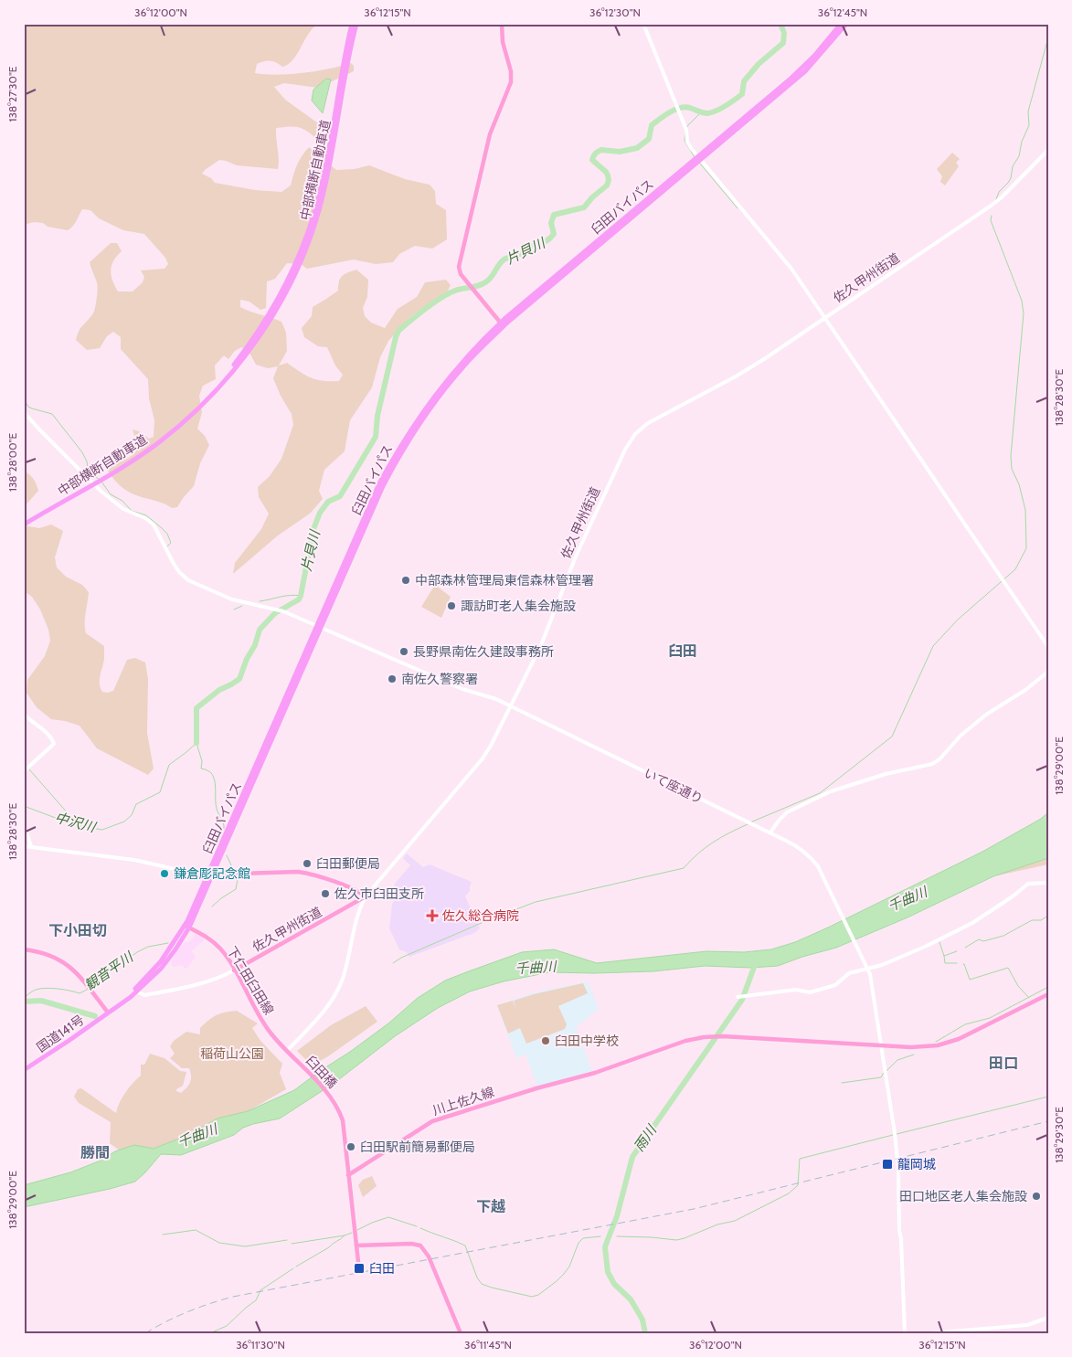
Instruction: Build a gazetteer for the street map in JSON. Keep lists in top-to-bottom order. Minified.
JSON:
{"streets":{"highway":["中部横断自動車道","臼田バイパス","国道141号"],"main road":["佐久甲州街道","下仁田臼田線","臼田橋","川上佐久線"],"street":["いて座通り"]},"crossings":[["臼田バイパス","佐久甲州街道"],["臼田バイパス","いて座通り"],["臼田バイパス","下仁田臼田線"],["臼田バイパス","国道141号"],["佐久甲州街道","いて座通り"],["佐久甲州街道","下仁田臼田線"],["下仁田臼田線","臼田橋"],["臼田橋","川上佐久線"]],"districts":["臼田","下小田切","田口","勝間","下越"],"water":["片貝川","中沢川","千曲川","観音平川","雨川"],"parks":["稲荷山公園"],"places":{"other":["中部森林管理局東信森林管理署","諏訪町老人集会施設","長野県南佐久建設事務所","南佐久警察署","臼田郵便局","鎌倉彫記念館","佐久市臼田支所","臼田中学校","臼田駅前簡易郵便局","田口地区老人集会施設"],"health":["佐久総合病院"],"transit":["龍岡城","臼田"]},"coordinates":["36°12'00\"N","36°12'15\"N","36°12'30\"N","36°12'45\"N","138°27'30\"E","138°28'30\"E","138°28'00\"E","138°29'00\"E","138°29'30\"E","36°11'30\"N","36°11'45\"N"]}
